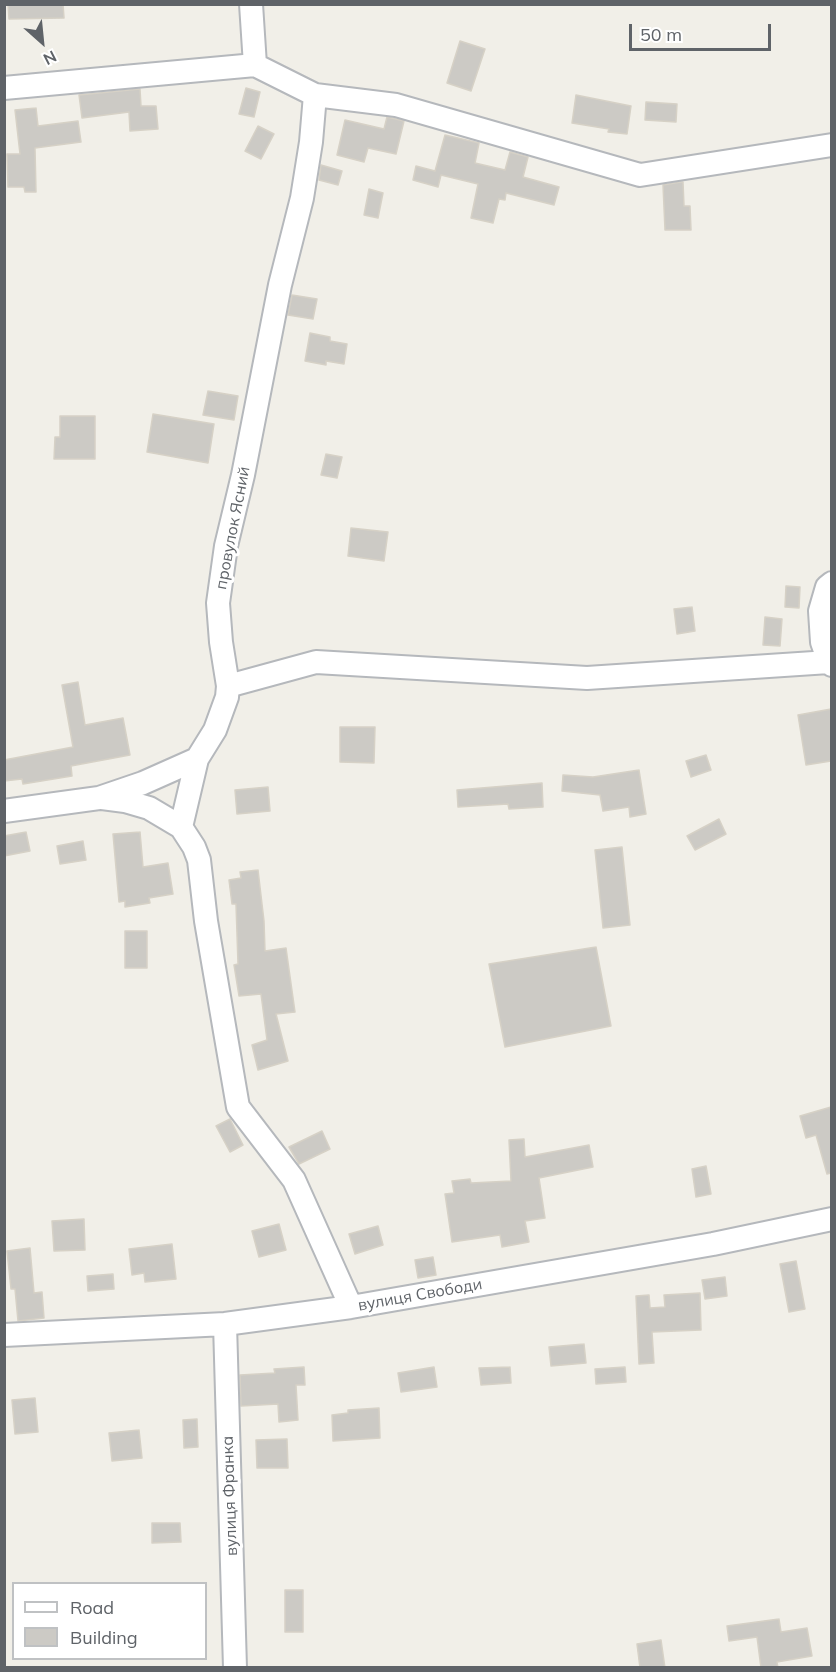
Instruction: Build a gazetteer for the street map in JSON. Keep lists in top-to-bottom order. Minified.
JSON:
{"streets":{"street":["провулок Ясний","вулиця Свободи","вулиця Франка"]},"crossings":[["вулиця Свободи","вулиця Франка"]],"legend":["Road","Building"],"scale_bar":"50 m","north":"bottom right"}
